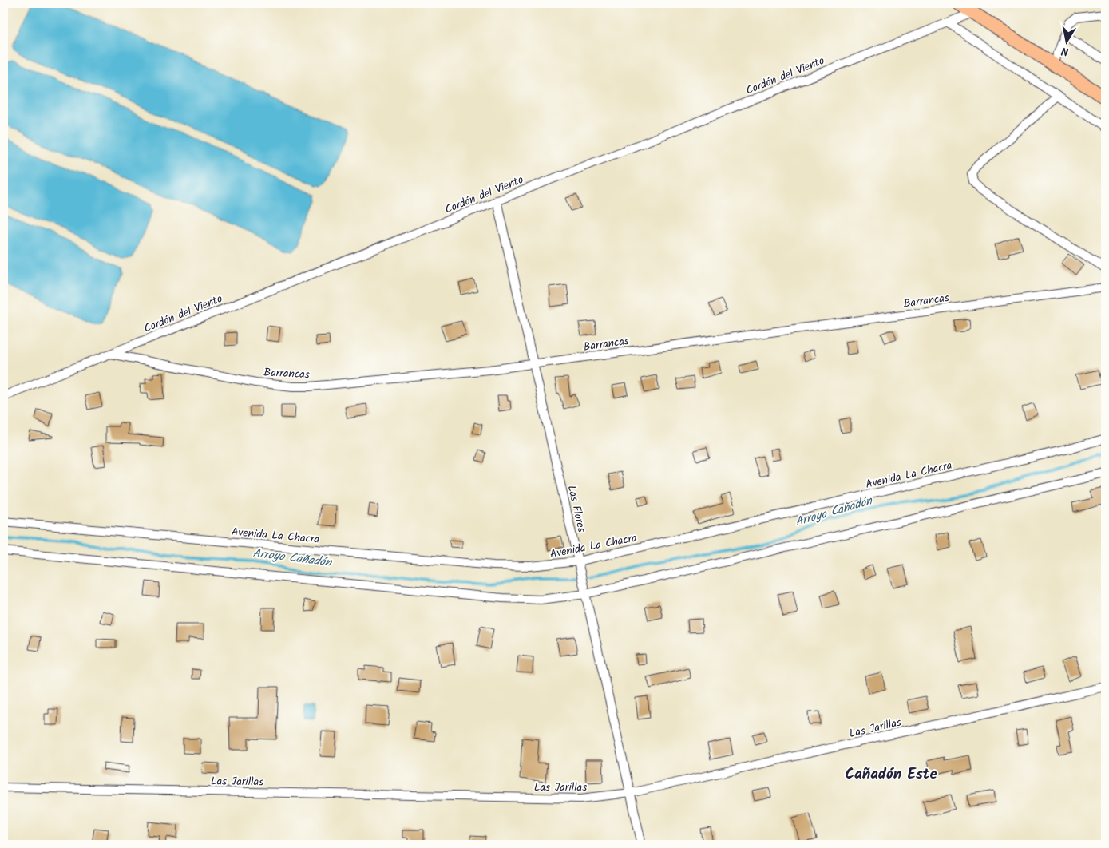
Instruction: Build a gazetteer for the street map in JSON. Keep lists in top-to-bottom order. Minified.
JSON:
{"streets":{"street":["Cordón del Viento","Barrancas","Avenida La Chacra","Las Flores","Las Jarillas"]},"crossings":[["Cordón del Viento","Barrancas"],["Cordón del Viento","Las Flores"],["Barrancas","Las Flores"],["Avenida La Chacra","Las Flores"],["Las Flores","Las Jarillas"]],"districts":["Cañadón Este"],"water":["Arroyo Cañadón"],"north":"bottom"}
